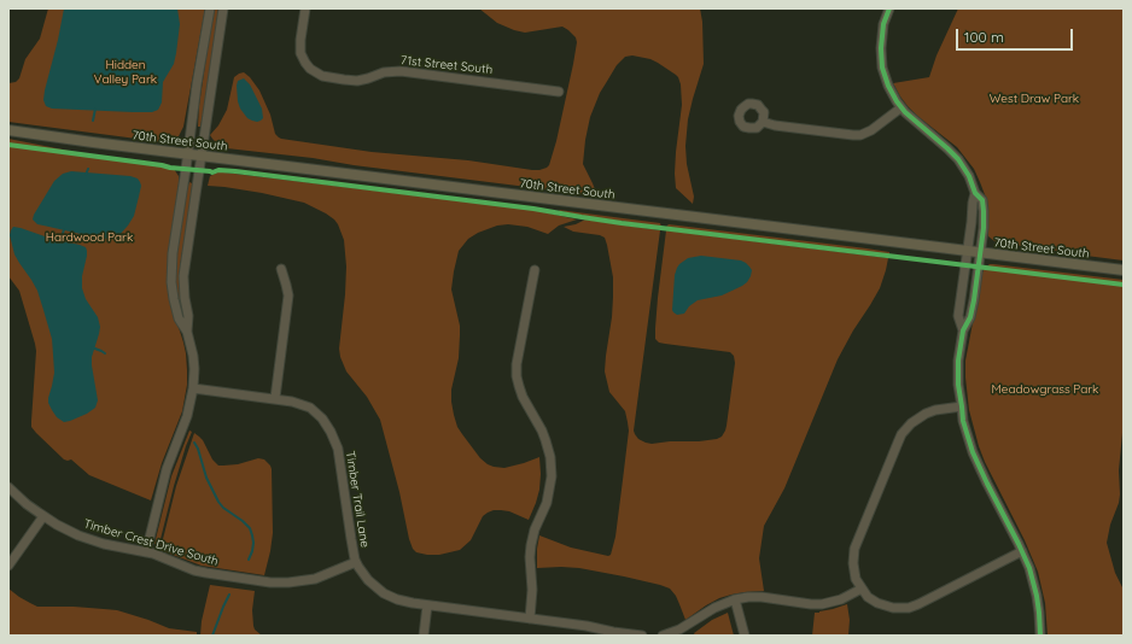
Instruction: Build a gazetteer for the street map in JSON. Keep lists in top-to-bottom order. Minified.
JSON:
{"streets":{"main road":["70th Street South"],"street":["71st Street South","Timber Trail Lane","Timber Crest Drive South"]},"crossings":[["Timber Trail Lane","Timber Crest Drive South"]],"parks":["Hidden Valley Park","West Draw Park","Hardwood Park","Meadowgrass Park"],"scale_bar":"100 m"}
